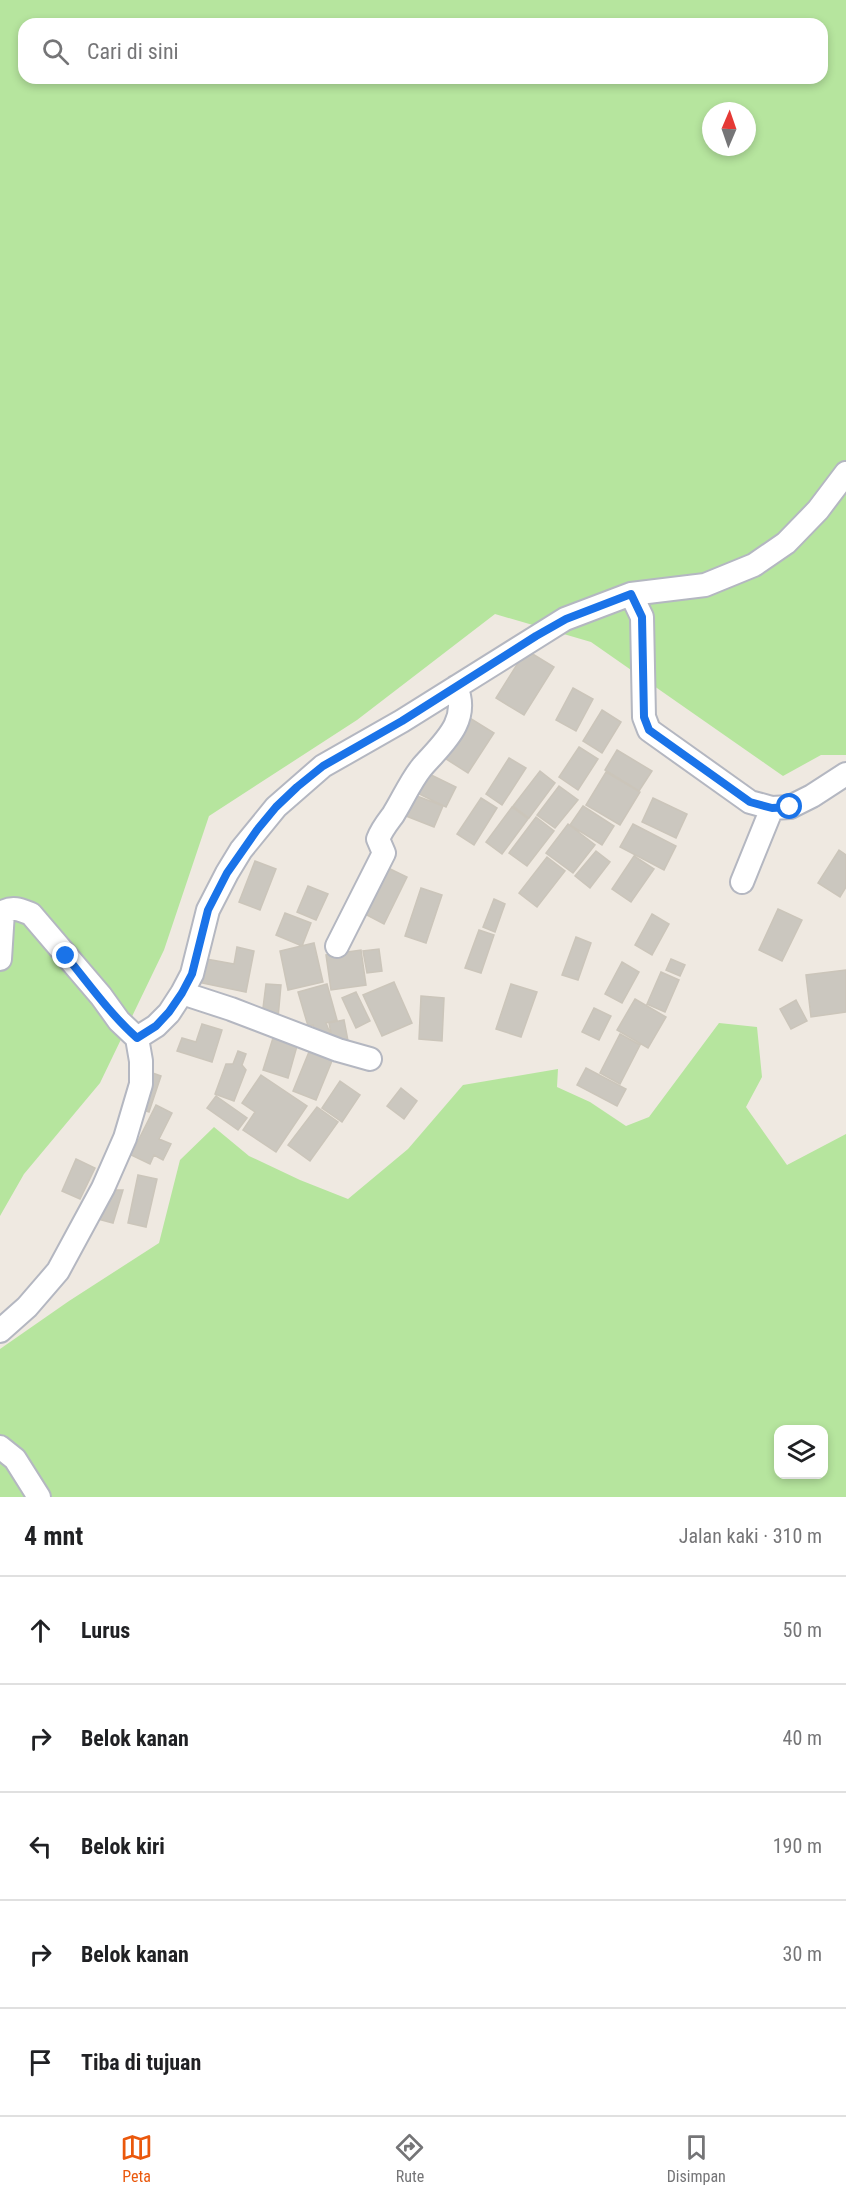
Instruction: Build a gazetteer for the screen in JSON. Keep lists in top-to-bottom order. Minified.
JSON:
{"north":"top","page":{"search":"Cari di sini","heading":["4 mnt","Jalan kaki · 310 m"],"list":[["Lurus","50 m"],["Belok kanan","40 m"],["Belok kiri","190 m"],["Belok kanan","30 m"],"Tiba di tujuan"],"nav":["Peta","Rute","Disimpan"]}}
